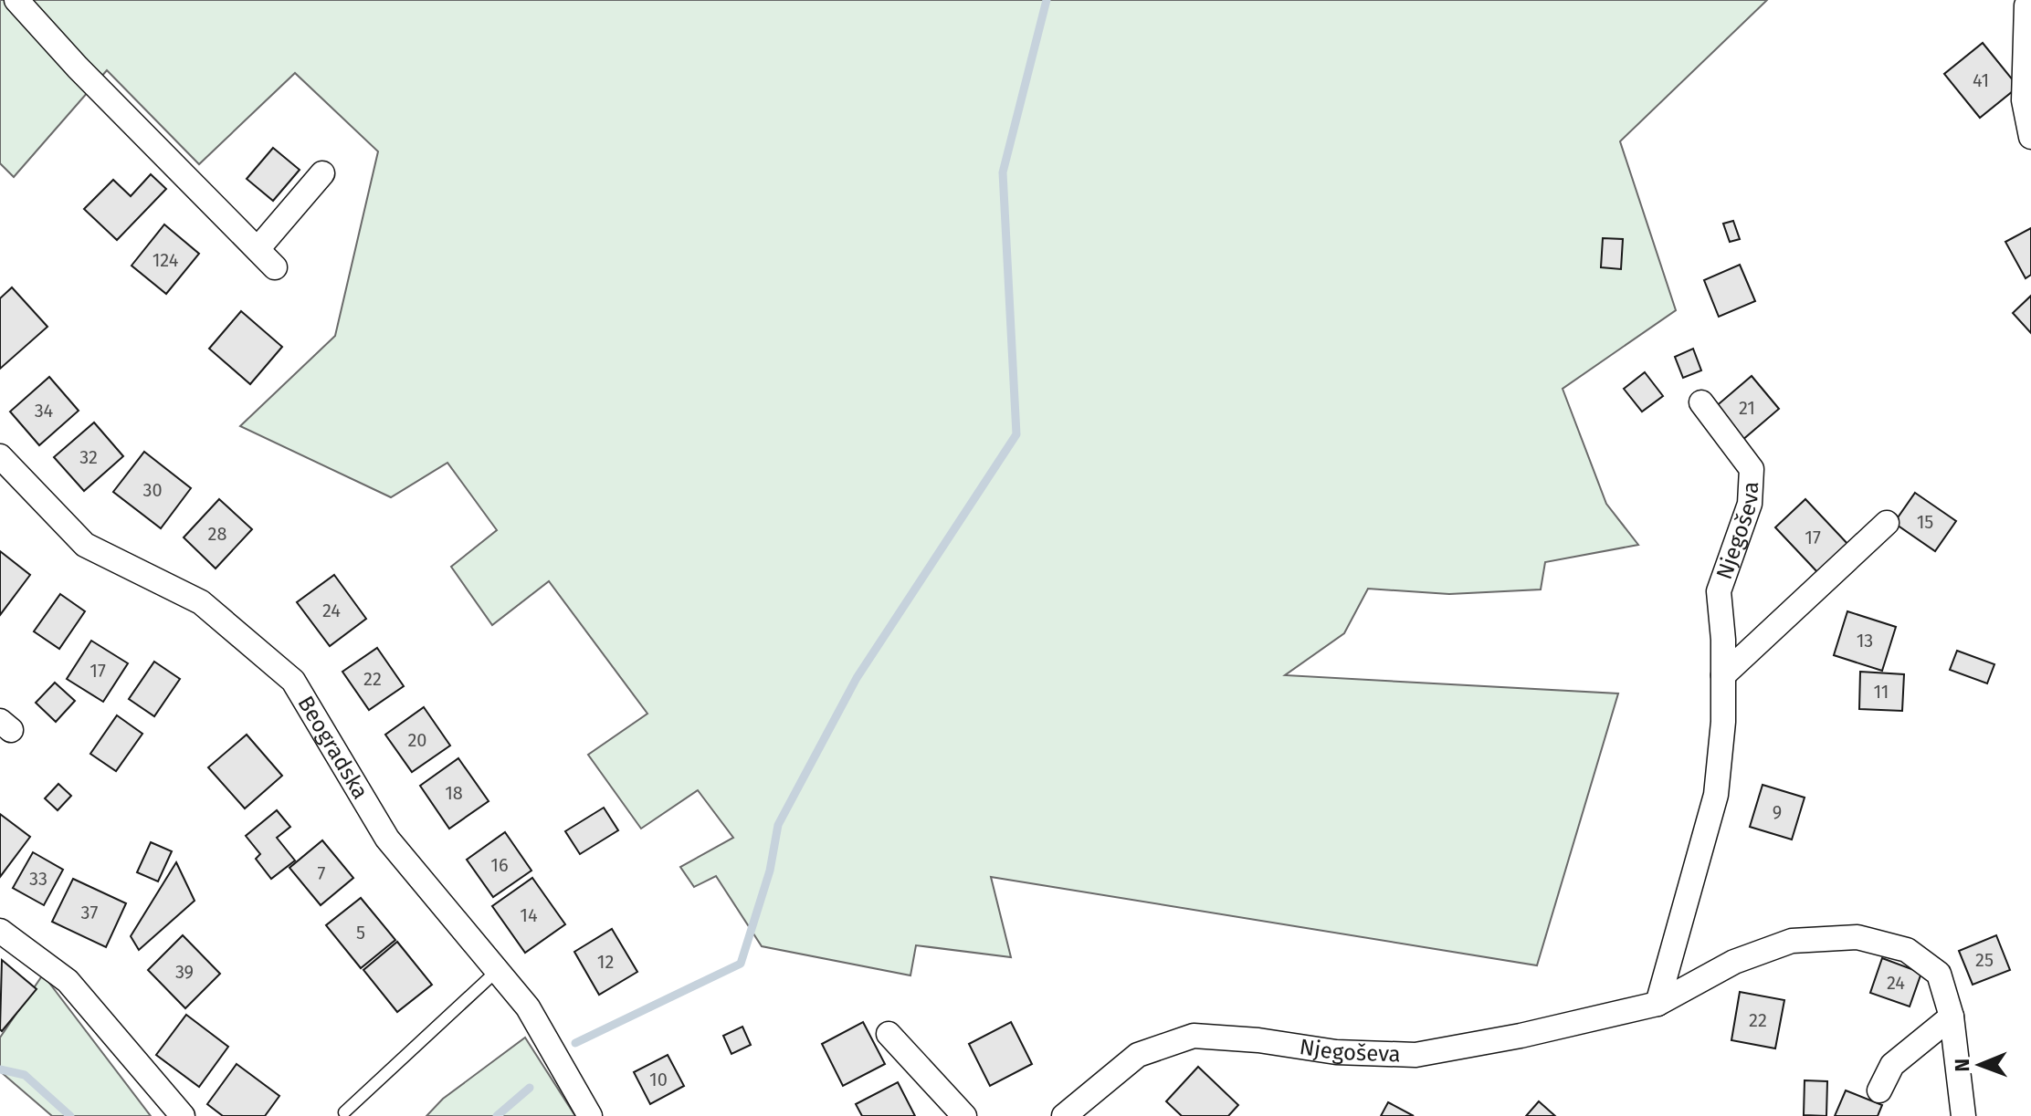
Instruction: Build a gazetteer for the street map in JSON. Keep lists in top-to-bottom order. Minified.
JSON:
{"streets":{"street":["Njegoševa","Beogradska"]},"house_numbers":["41","124","21","34","32","30","15","28","17","24","13","17","22","11","20","18","9","16","7","33","37","14","5","25","12","39","24","22","10"],"north":"left"}
